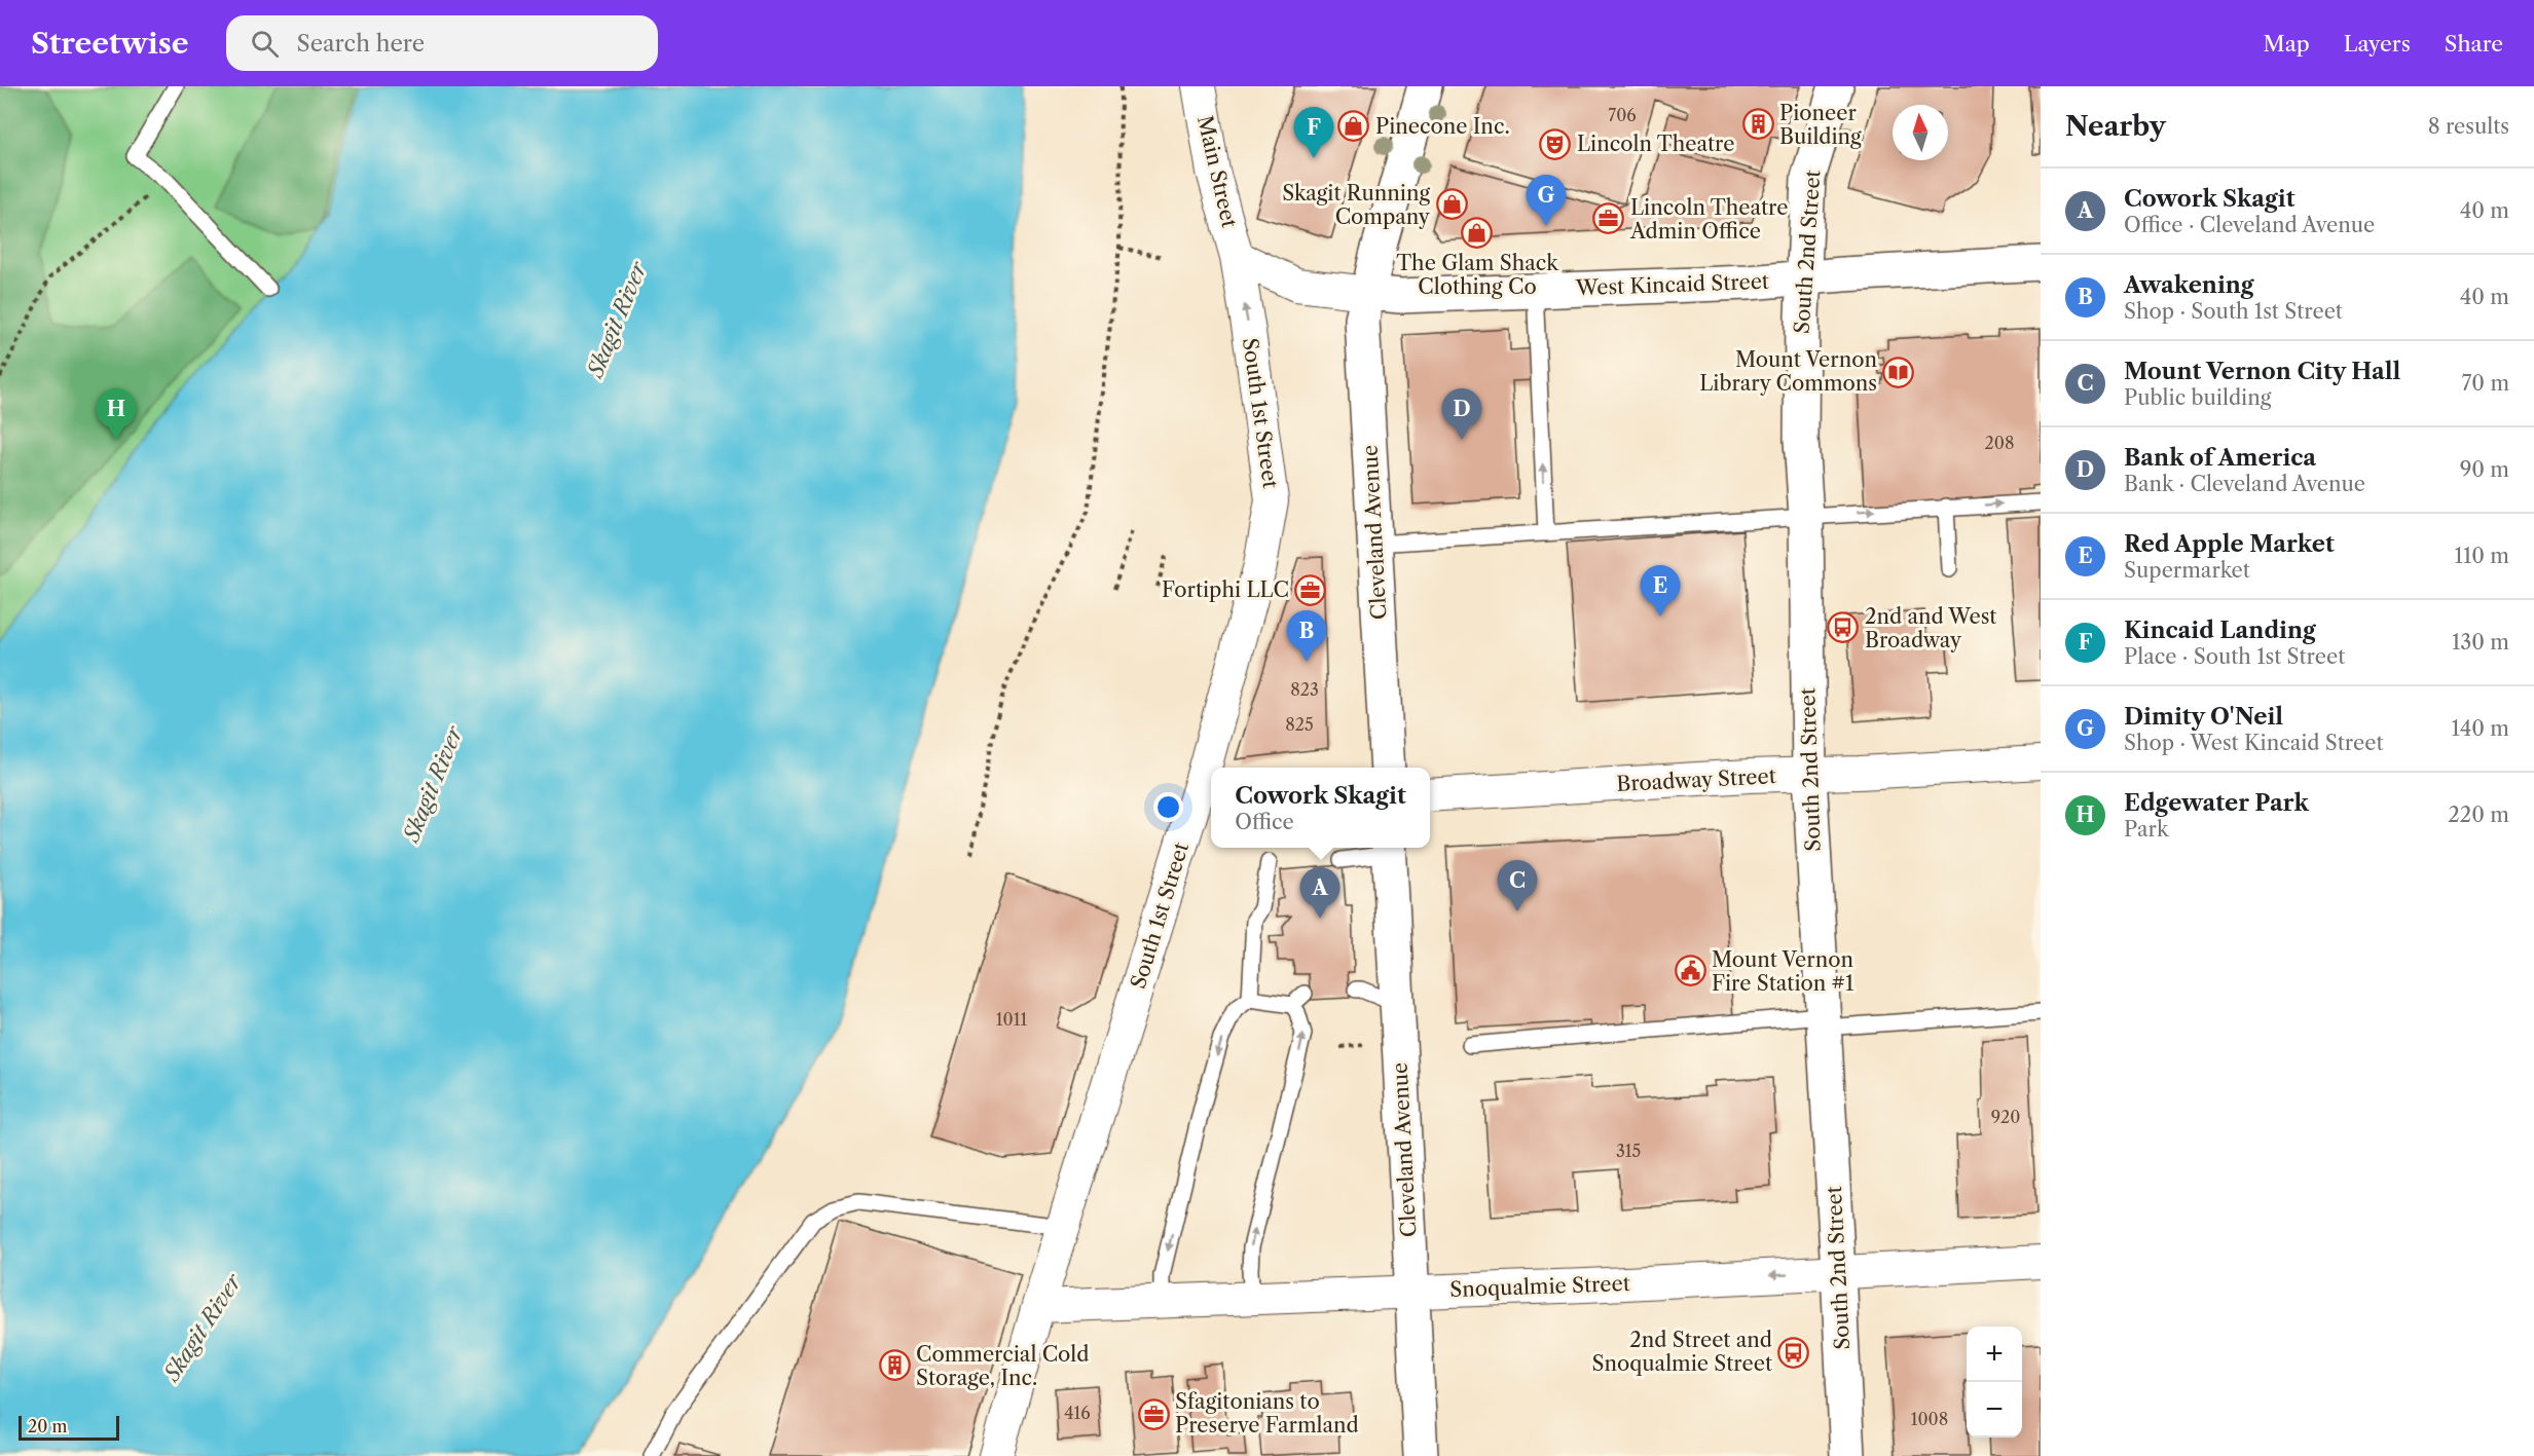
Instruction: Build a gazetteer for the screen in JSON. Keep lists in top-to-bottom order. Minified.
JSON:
{"streets":{"street":["Main Street","South 2nd Street","West Kincaid Street","South 1st Street","Cleveland Avenue","Broadway Street","Snoqualmie Street"]},"crossings":[["Main Street","West Kincaid Street"],["Main Street","South 1st Street"],["South 2nd Street","West Kincaid Street"],["South 2nd Street","Broadway Street"],["South 2nd Street","Snoqualmie Street"],["West Kincaid Street","South 1st Street"],["West Kincaid Street","Cleveland Avenue"],["South 1st Street","Snoqualmie Street"],["Cleveland Avenue","Snoqualmie Street"]],"one_way":["South 1st Street","Snoqualmie Street"],"water":["Skagit River"],"places":{"building":["Pioneer Building","Commercial Cold Storage, Inc."],"shop":["Pinecone Inc.","Skagit Running Company","The Glam Shack Clothing Co"],"theatre":["Lincoln Theatre"],"office":["Lincoln Theatre Admin Office","Fortiphi LLC","Sfagitonians to Preserve Farmland"],"library":["Mount Vernon Library Commons"],"bus stop":["2nd and West Broadway","2nd Street and Snoqualmie Street"],"public building":["Mount Vernon Fire Station #1"]},"house_numbers":["706","208","823","825","1011","920","315","416","1008"],"scale_bar":"20 m","north":"top","page":{"header":"Streetwise","search":"Search here","nav":["Map","Layers","Share"],"heading":["Nearby","8 results"],"pins":["F","G","D","H","E","B","C","A"],"list":[{"mark":"A","name":"Cowork Skagit","note":"Office · Cleveland Avenue","value":"40 m"},{"mark":"B","name":"Awakening","note":"Shop · South 1st Street","value":"40 m"},{"mark":"C","name":"Mount Vernon City Hall","note":"Public building","value":"70 m"},{"mark":"D","name":"Bank of America","note":"Bank · Cleveland Avenue","value":"90 m"},{"mark":"E","name":"Red Apple Market","note":"Supermarket","value":"110 m"},{"mark":"F","name":"Kincaid Landing","note":"Place · South 1st Street","value":"130 m"},{"mark":"G","name":"Dimity O'Neil","note":"Shop · West Kincaid Street","value":"140 m"},{"mark":"H","name":"Edgewater Park","note":"Park","value":"220 m"}],"popup":["Cowork Skagit","Office"],"map_buttons":["+","−"],"scale":"20 m"}}
